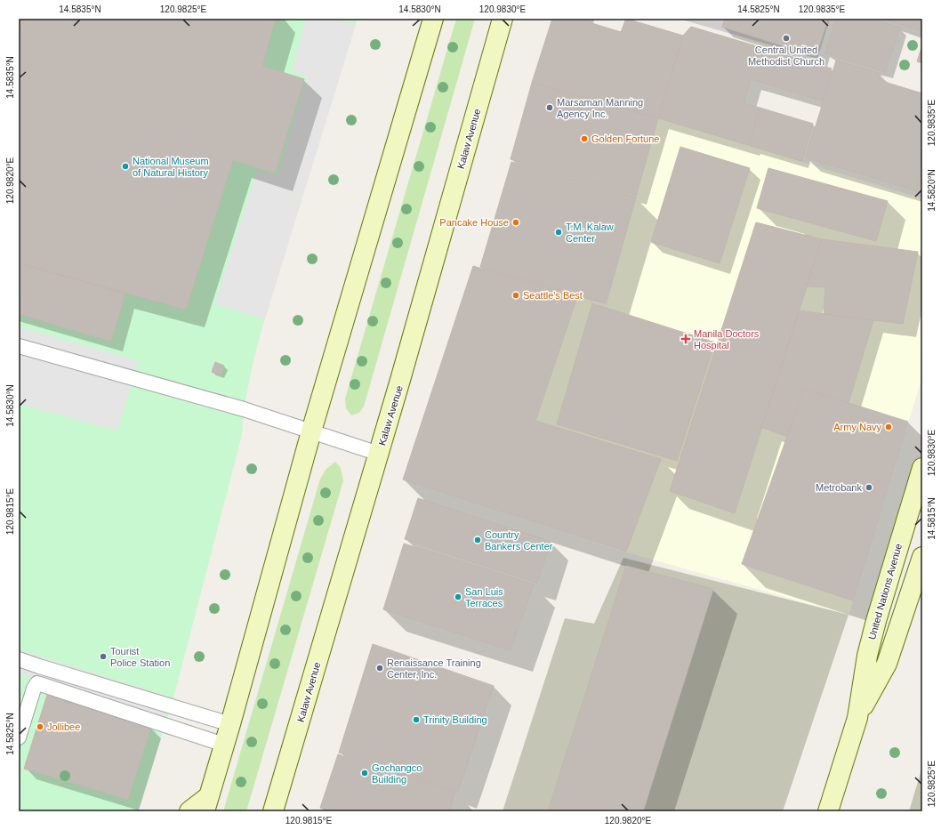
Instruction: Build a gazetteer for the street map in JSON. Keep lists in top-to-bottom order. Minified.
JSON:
{"streets":{"street":["Kalaw Avenue","United Nations Avenue"]},"places":{"other":["Central United Methodist Church","Marsaman Manning Agency Inc.","Golden Fortune","National Museum of Natural History","Pancake House","T.M. Kalaw Center","Seattle's Best","Army Navy","Metrobank","Country Bankers Center","San Luis Terraces","Tourist Police Station","Renaissance Training Center, Inc.","Trinity Building","Jollibee","Gochangco Building"],"health":["Manila Doctors Hospital"]},"coordinates":["14.5835°N","120.9825°E","14.5830°N","120.9830°E","14.5825°N","120.9835°E","120.9820°E","14.5820°N","120.9815°E","14.5815°N"]}
